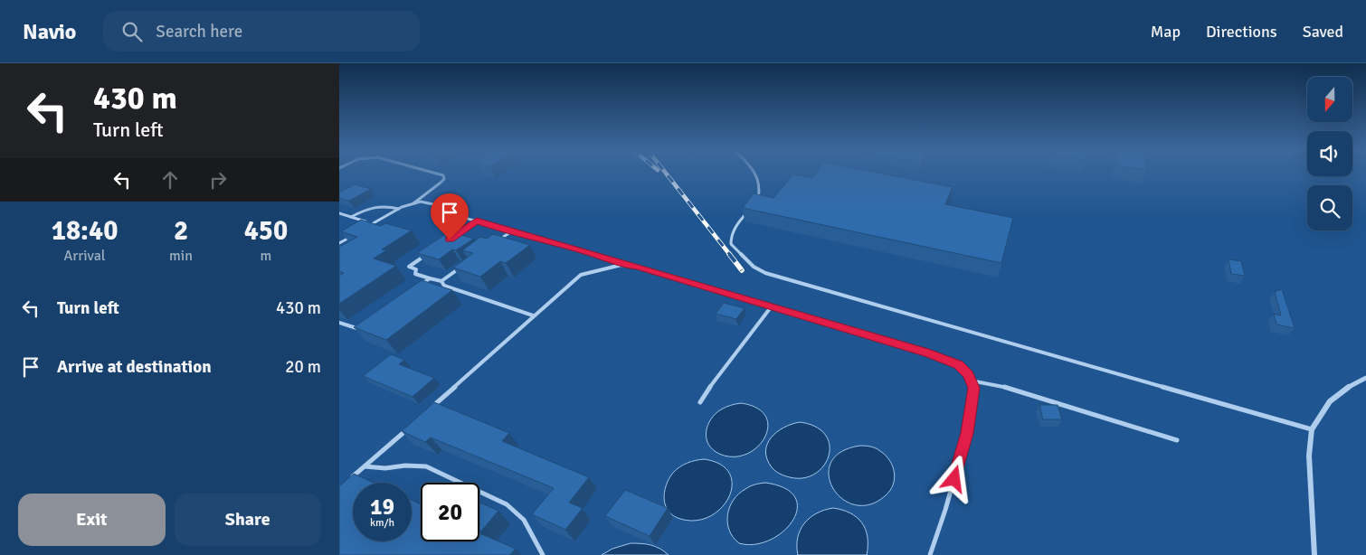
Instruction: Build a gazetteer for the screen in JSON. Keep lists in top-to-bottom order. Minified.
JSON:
{"north":"bottom","page":{"header":"Navio","search":"Search here","nav":["Map","Directions","Saved"],"turn":["430 m","Turn left"],"eta":["18:40","Arrival","2","min","450","m"],"list":[{"name":"Turn left","value":"430 m"},{"name":"Arrive at destination","value":"20 m"}],"speed":"19 km/h","limit":"20","buttons":["Exit","Share"]}}
